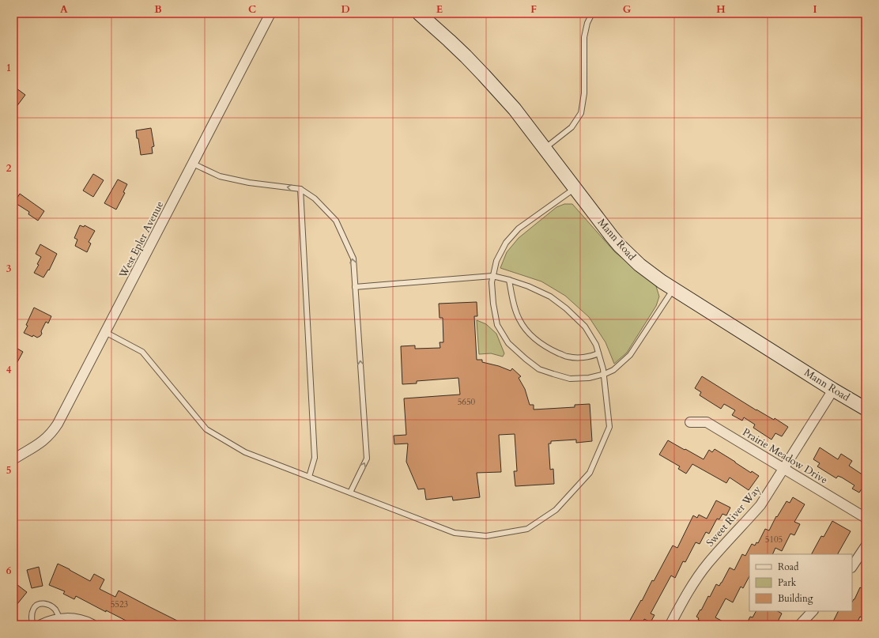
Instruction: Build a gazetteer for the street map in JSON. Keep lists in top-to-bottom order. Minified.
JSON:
{"streets":{"main road":["Mann Road"],"street":["West Epler Avenue","Prairie Meadow Drive","Sweet River Way"]},"crossings":[["Mann Road","Sweet River Way"],["Prairie Meadow Drive","Sweet River Way"]],"house_numbers":["5650","5105","5523"],"legend":["Road","Park","Building"],"grid":{"columns":["A","B","C","D","E","F","G","H","I"],"rows":["1","2","3","4","5","6"]}}
